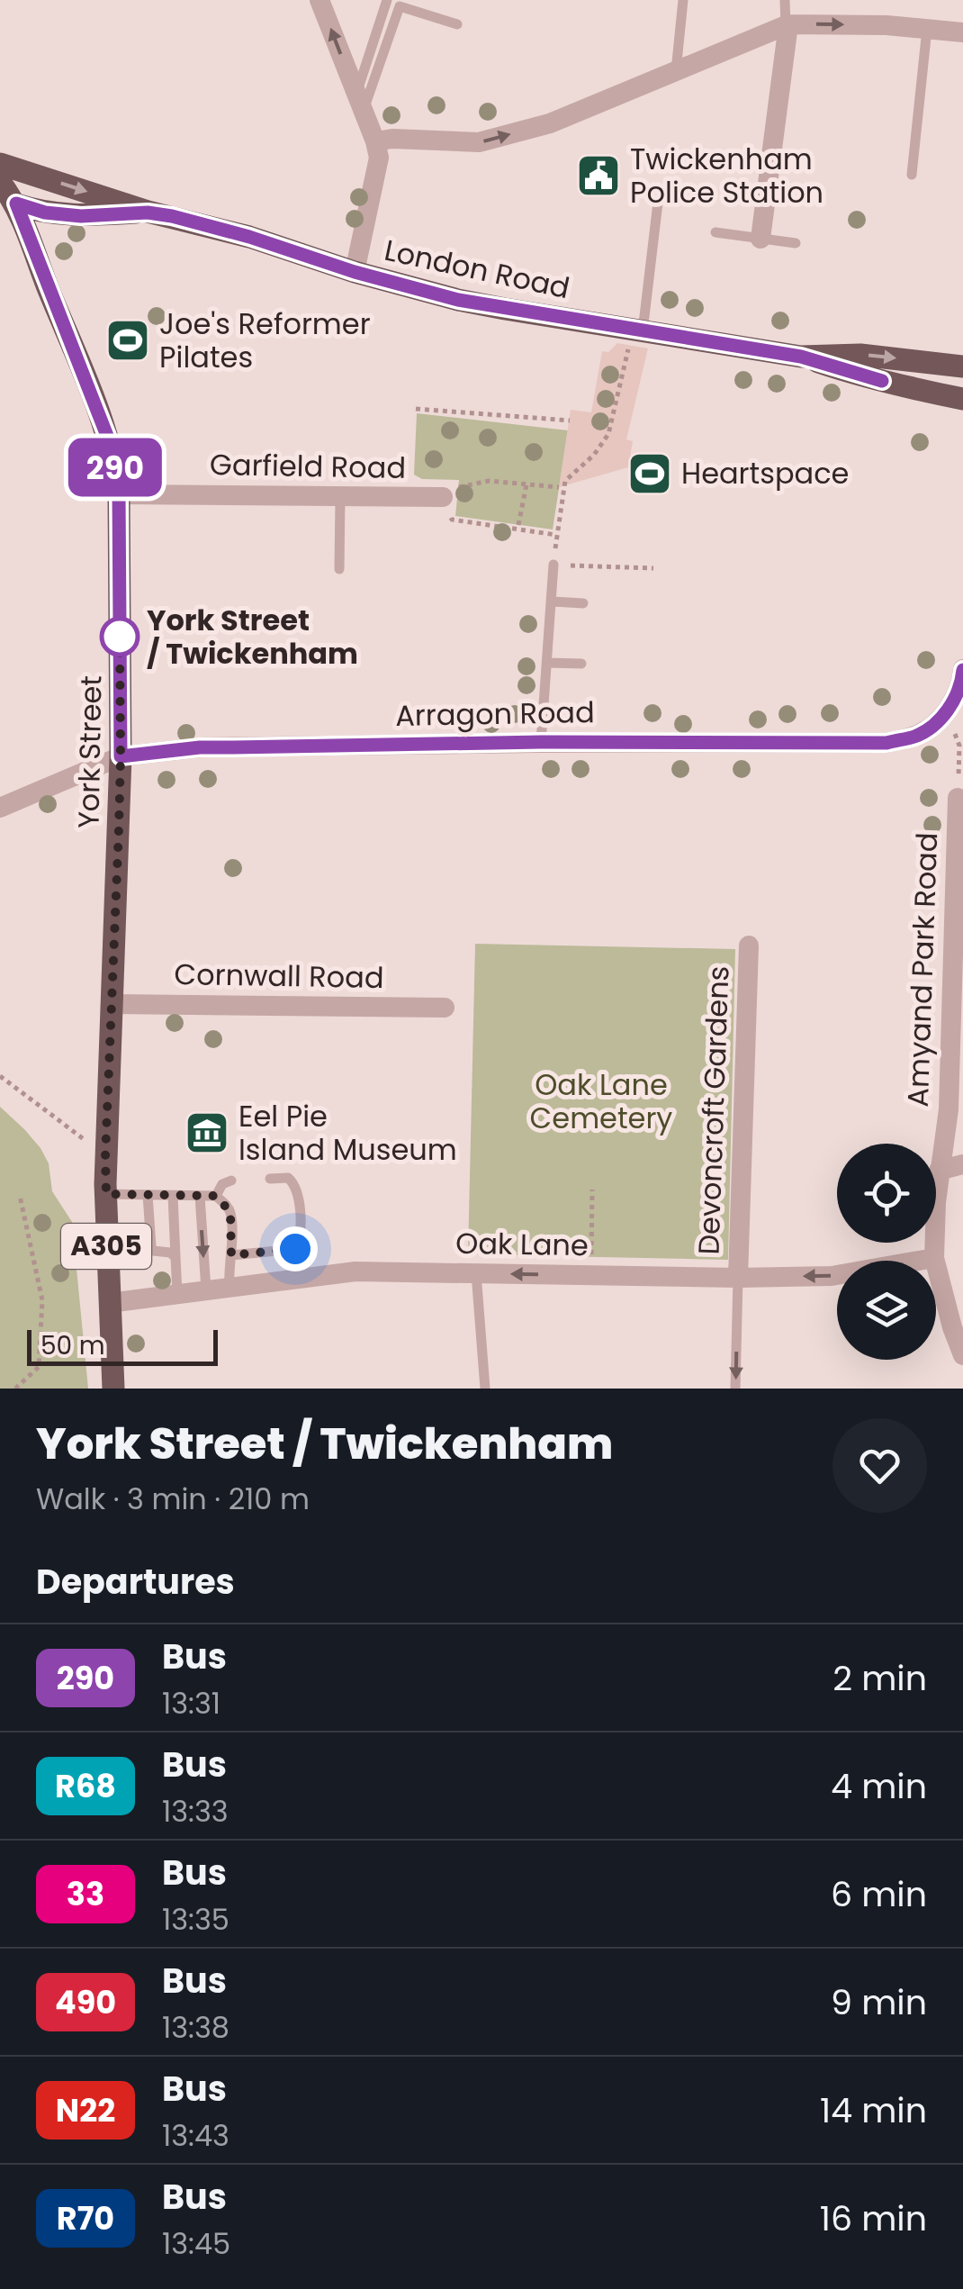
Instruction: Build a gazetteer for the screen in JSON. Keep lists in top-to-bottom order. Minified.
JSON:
{"streets":{"main road":["London Road","York Street","A305"],"street":["Garfield Road","Arragon Road","Amyand Park Road","Cornwall Road","Devoncroft Gardens","Oak Lane"]},"crossings":[["London Road","York Street"],["Garfield Road","York Street"],["Arragon Road","York Street"],["York Street","Cornwall Road"],["York Street","A305"],["Amyand Park Road","Oak Lane"],["Devoncroft Gardens","Oak Lane"],["Oak Lane","A305"]],"one_way":["Oak Lane"],"parks":["Oak Lane Cemetery"],"places":{"public building":["Twickenham Police Station"],"sports":["Joe's Reformer Pilates","Heartspace"],"other":["York Street / Twickenham"],"museum":["Eel Pie Island Museum"]},"lines":["bus line 290"],"scale_bar":"50 m","page":{"on_map":"290","scale":"50 m","heading":[["York Street / Twickenham","Walk · 3 min · 210 m"],"Departures"],"list":[{"mark":"290","name":"Bus","note":"13:31","value":"2 min"},{"mark":"R68","name":"Bus","note":"13:33","value":"4 min"},{"mark":"33","name":"Bus","note":"13:35","value":"6 min"},{"mark":"490","name":"Bus","note":"13:38","value":"9 min"},{"mark":"N22","name":"Bus","note":"13:43","value":"14 min"},{"mark":"R70","name":"Bus","note":"13:45","value":"16 min"}]}}
